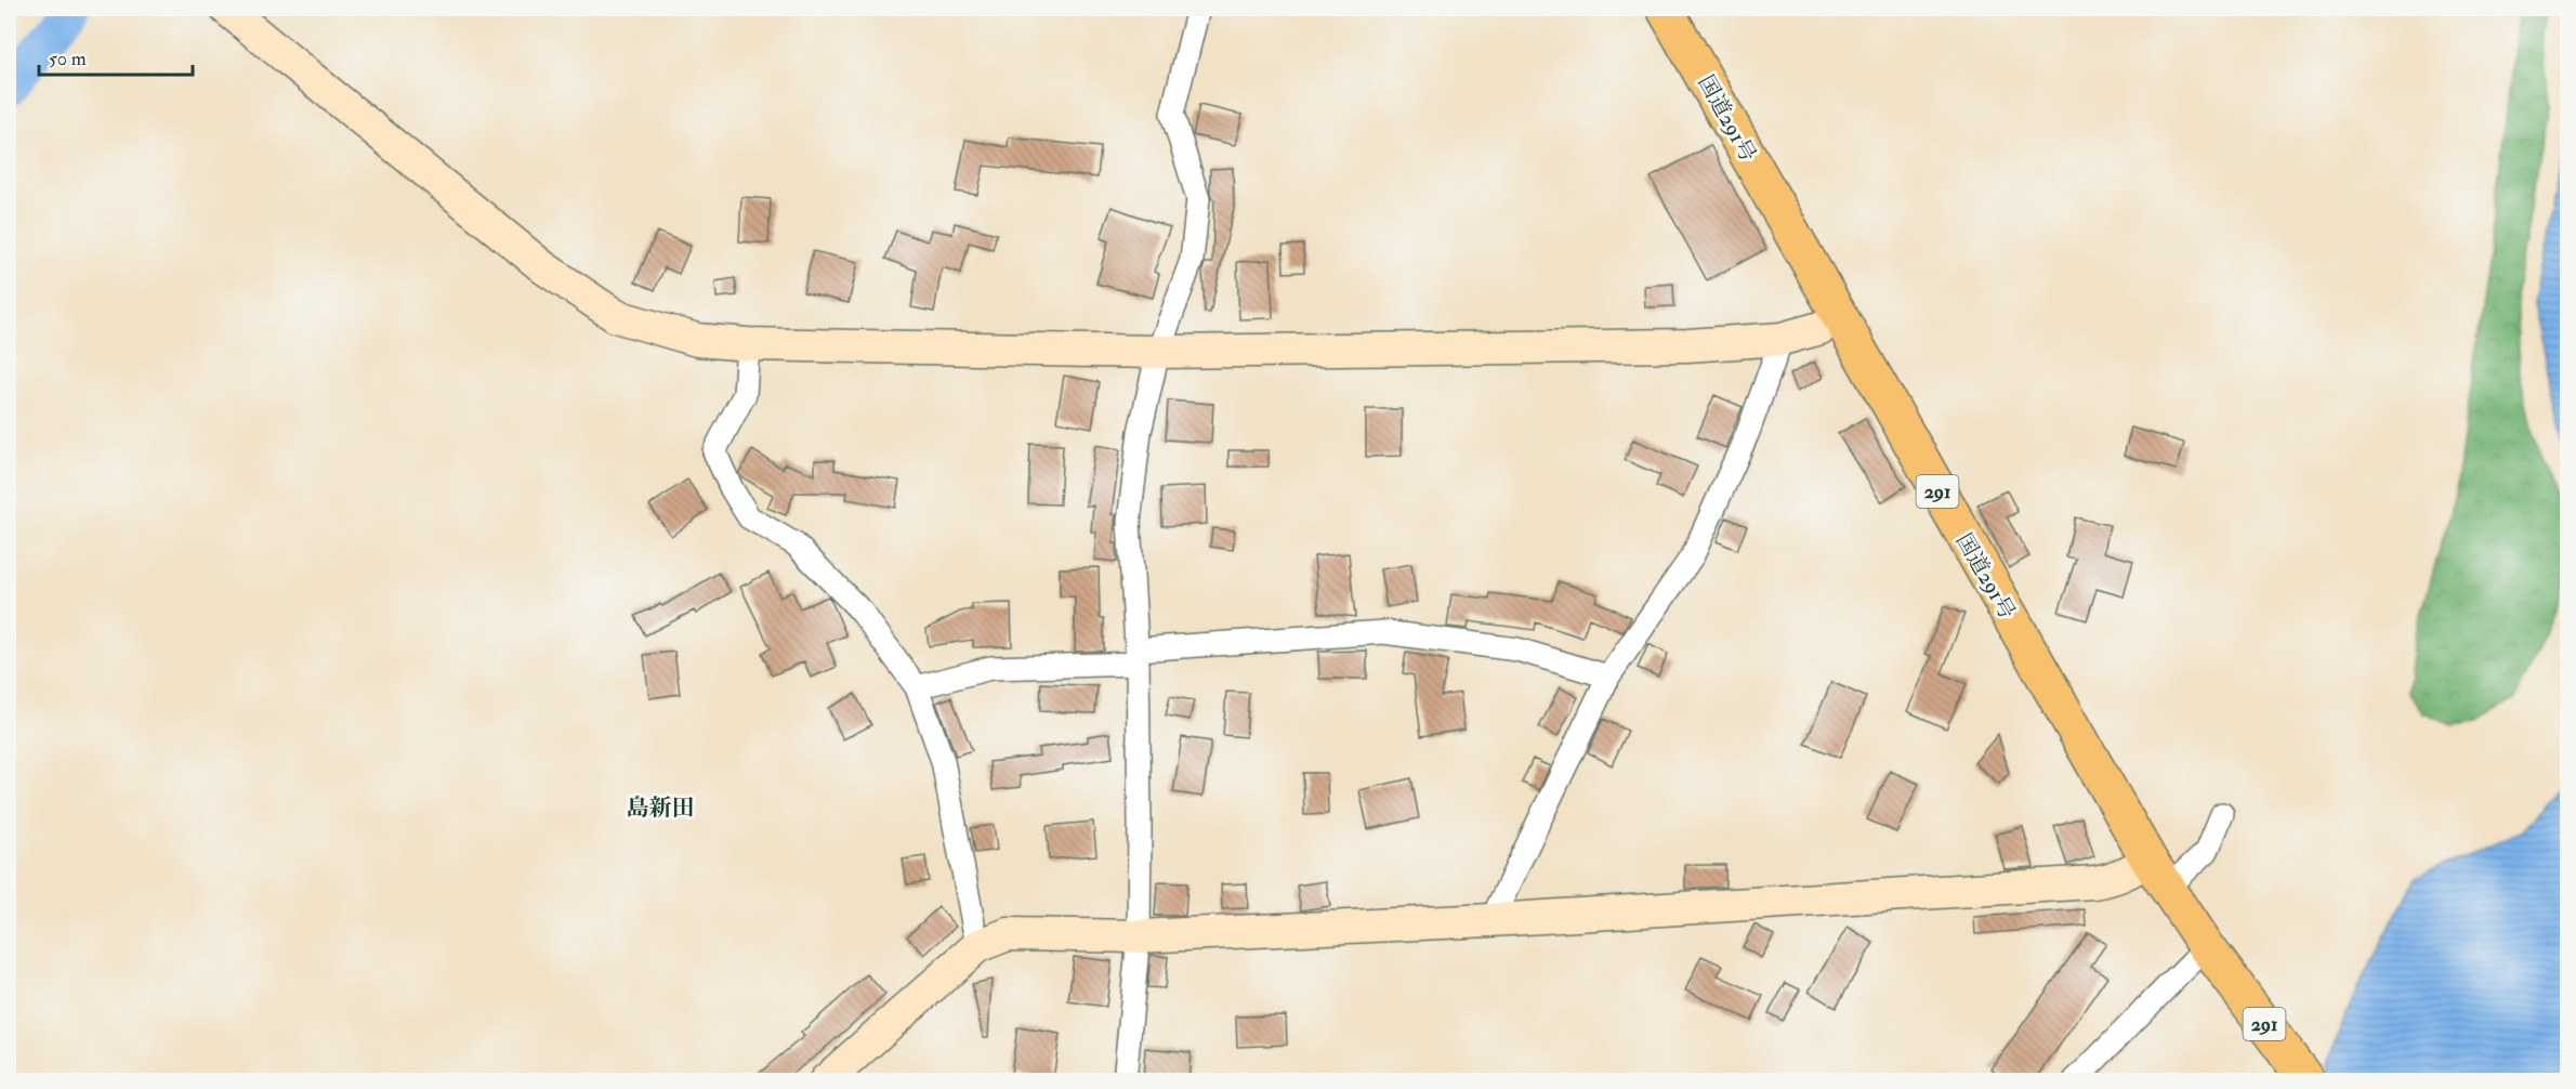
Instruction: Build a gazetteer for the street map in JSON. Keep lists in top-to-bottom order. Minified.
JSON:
{"streets":{"highway":["国道291号","291"]},"crossings":[["国道291号","291"]],"districts":["島新田"],"scale_bar":"50 m"}
